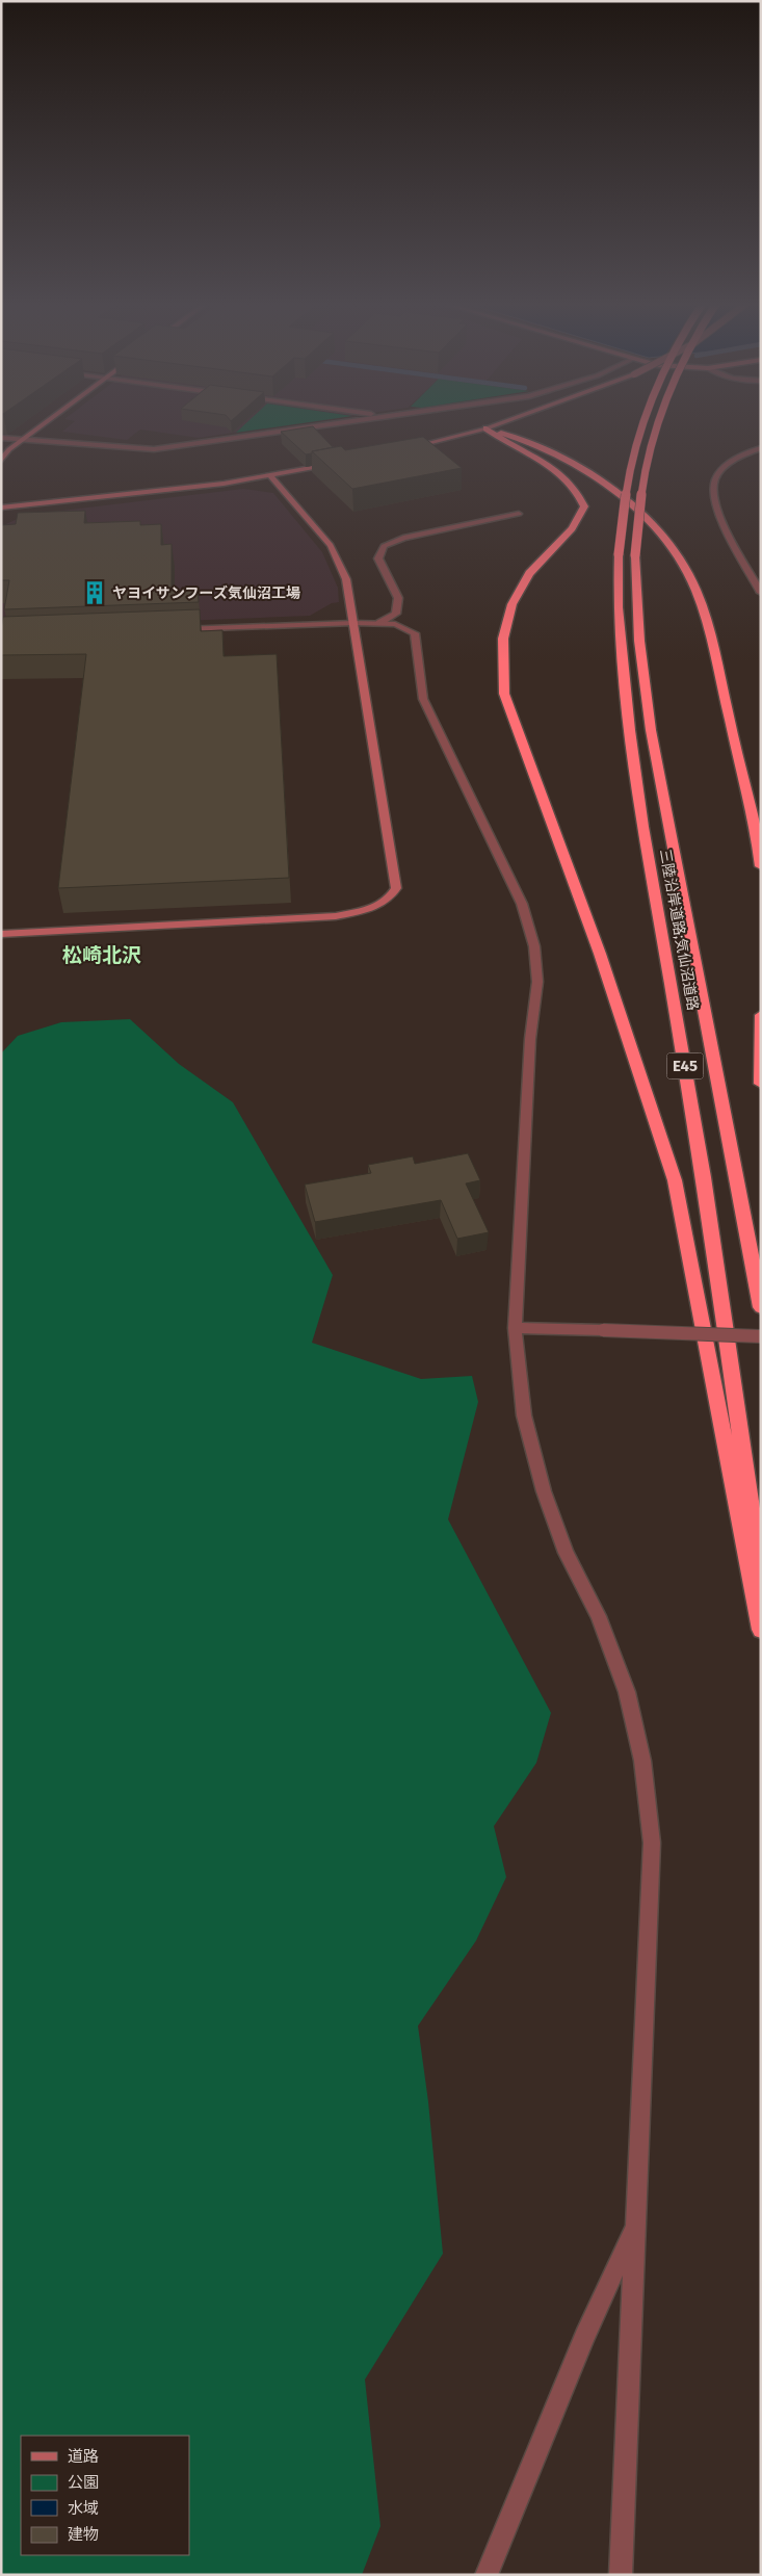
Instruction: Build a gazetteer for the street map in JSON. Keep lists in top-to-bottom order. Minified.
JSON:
{"streets":{"highway":["三陸沿岸道路;気仙沼道路","E45"]},"districts":["松崎北沢"],"places":{"building":["ヤヨイサンフーズ気仙沼工場"]},"legend":["道路","公園","水域","建物"]}
